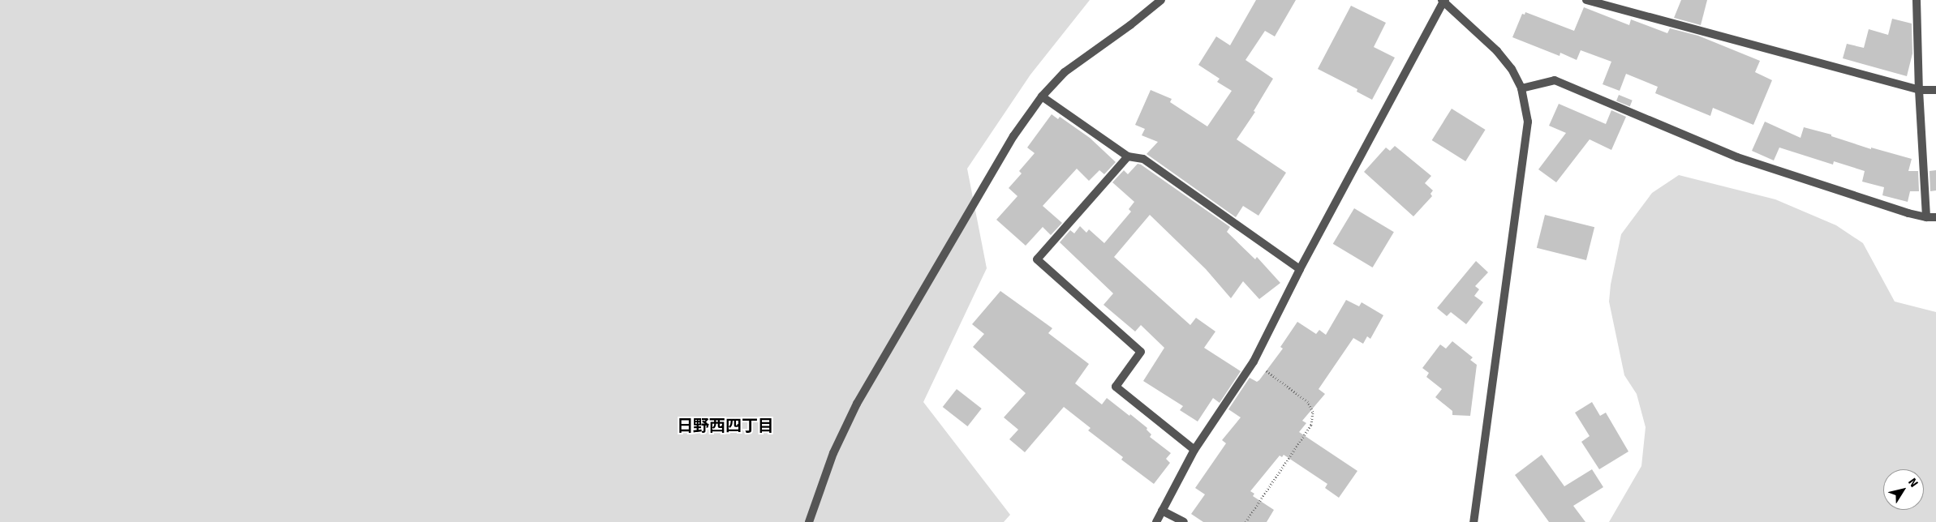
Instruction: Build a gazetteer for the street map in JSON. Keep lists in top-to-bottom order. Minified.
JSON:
{"districts":["日野西四丁目"],"north":"top right"}
